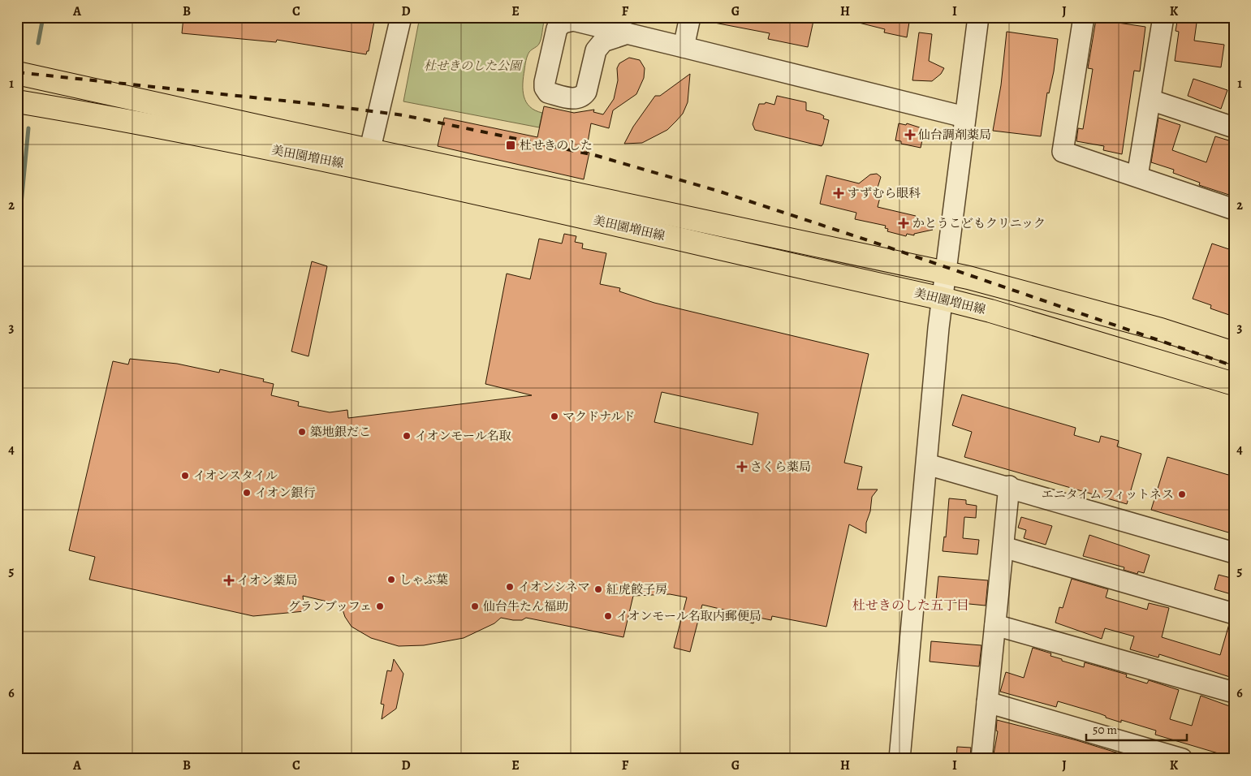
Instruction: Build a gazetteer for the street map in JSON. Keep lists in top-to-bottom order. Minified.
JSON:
{"streets":{"main road":["美田園増田線"]},"districts":["杜せきのした五丁目"],"parks":["杜せきのした公園"],"places":{"health":["仙台調剤薬局","すずむら眼科","かとうこどもクリニック","さくら薬局","イオン薬局"],"transit":["杜せきのした"],"other":["マクドナルド","築地銀だこ","イオンモール名取","イオンスタイル","イオン銀行","エニタイムフィットネス","しゃぶ葉","イオンシネマ","紅虎餃子房","グランブッフェ","仙台牛たん福助","イオンモール名取内郵便局"]},"scale_bar":"50 m","grid":{"columns":["A","B","C","D","E","F","G","H","I","J","K"],"rows":["1","2","3","4","5","6"]}}
